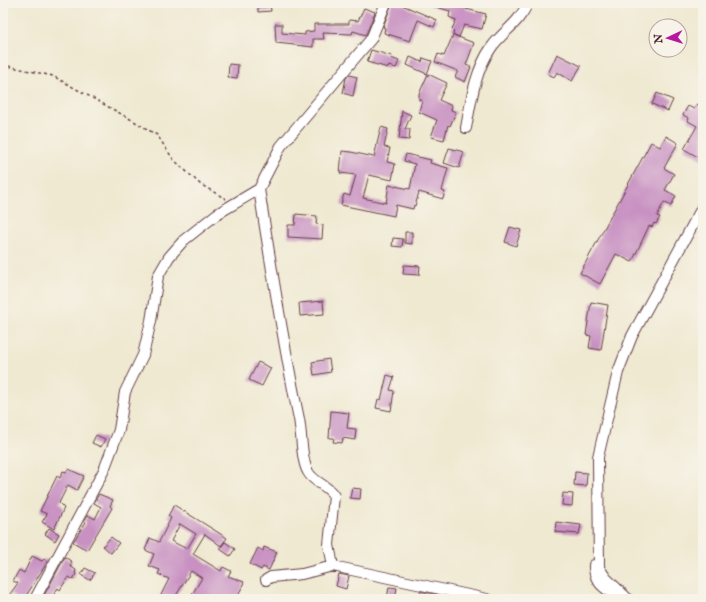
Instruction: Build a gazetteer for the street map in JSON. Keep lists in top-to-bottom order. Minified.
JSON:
{"north":"left"}
